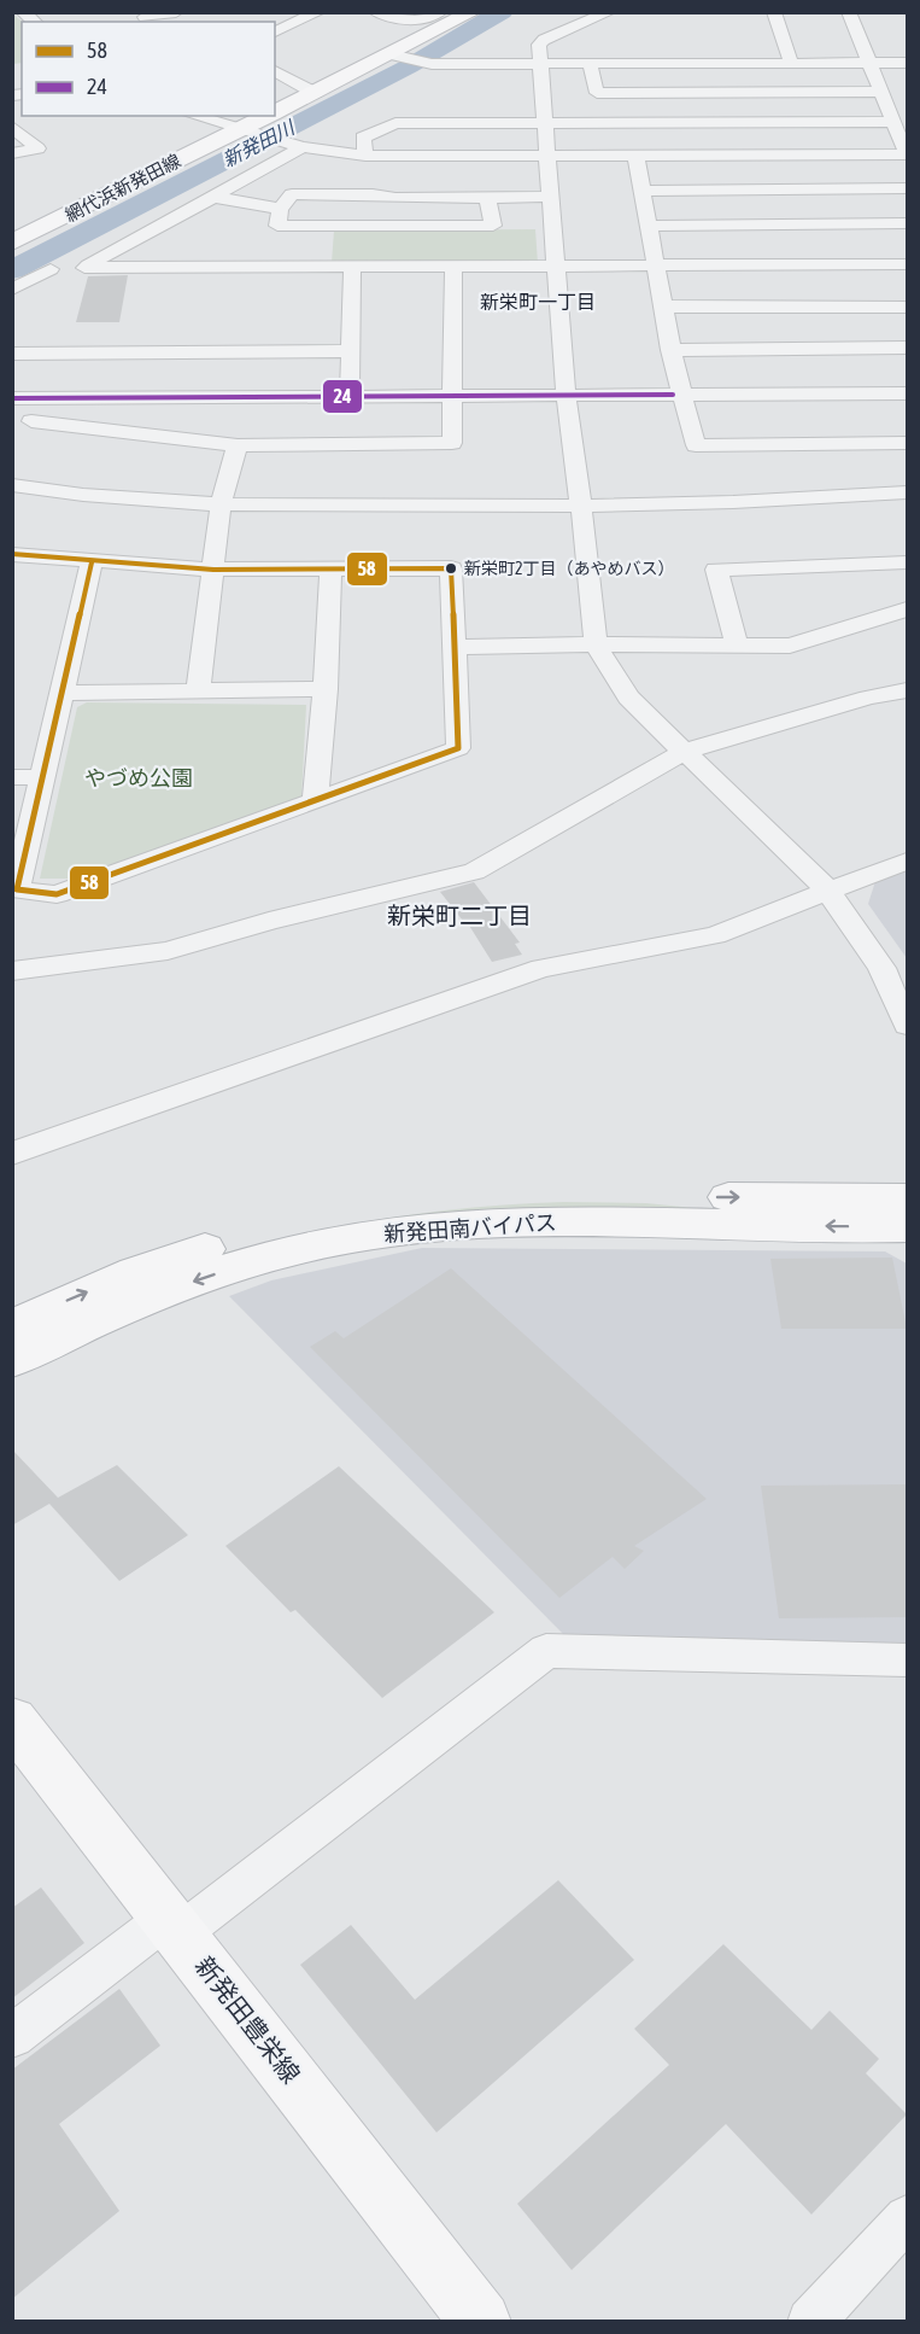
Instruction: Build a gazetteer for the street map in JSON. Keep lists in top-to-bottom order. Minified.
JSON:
{"streets":{"main road":["網代浜新発田線","新発田南バイパス","新発田豊栄線"]},"districts":["新栄町一丁目","新栄町二丁目"],"water":["新発田川"],"parks":["やづめ公園"],"places":["新栄町2丁目（あやめバス）"],"lines":["transit line 24","transit line 58"],"legend":["58","24"]}
